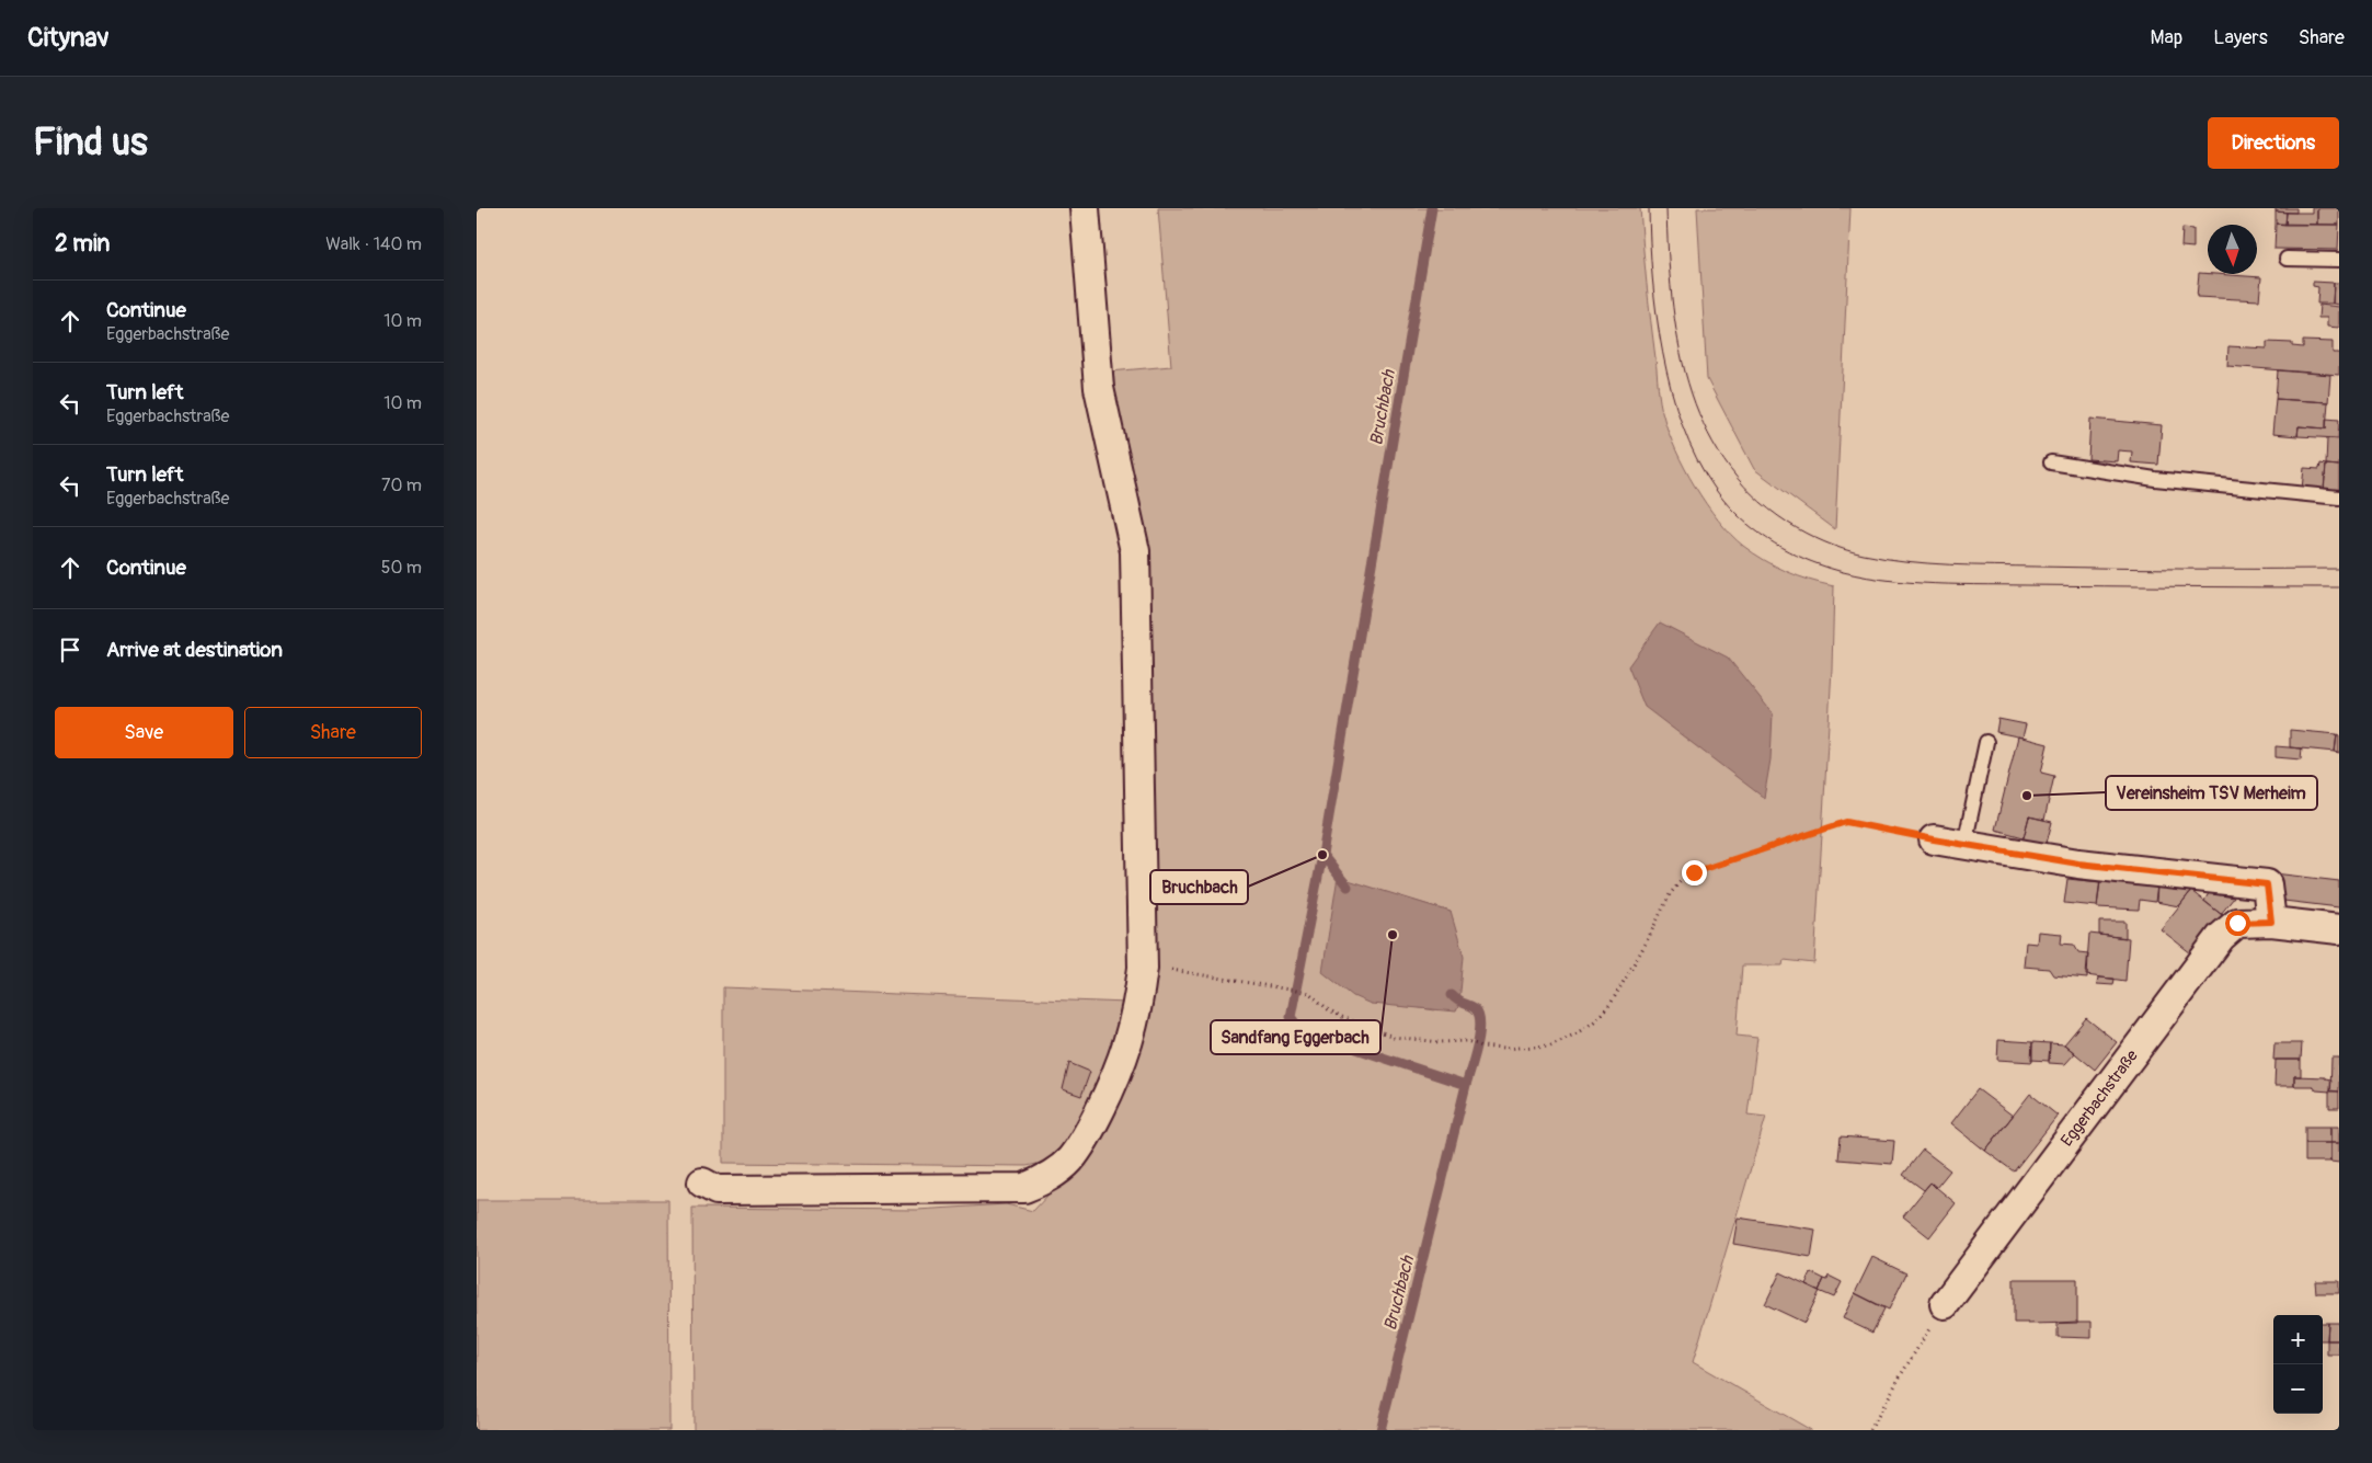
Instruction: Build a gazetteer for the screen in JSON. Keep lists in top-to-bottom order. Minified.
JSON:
{"streets":{"street":["Eggerbachstraße"]},"water":["Bruchbach"],"places":["Vereinsheim TSV Merheim","Bruchbach","Sandfang Eggerbach"],"north":"bottom","page":{"header":"Citynav","nav":["Map","Layers","Share"],"buttons":["Directions",["Save","Share"]],"title":"Find us","heading":["2 min","Walk · 140 m"],"list":[["Continue","Eggerbachstraße","10 m"],["Turn left","Eggerbachstraße","10 m"],["Turn left","Eggerbachstraße","70 m"],["Continue","50 m"],"Arrive at destination"],"map_buttons":["+","−"]}}
